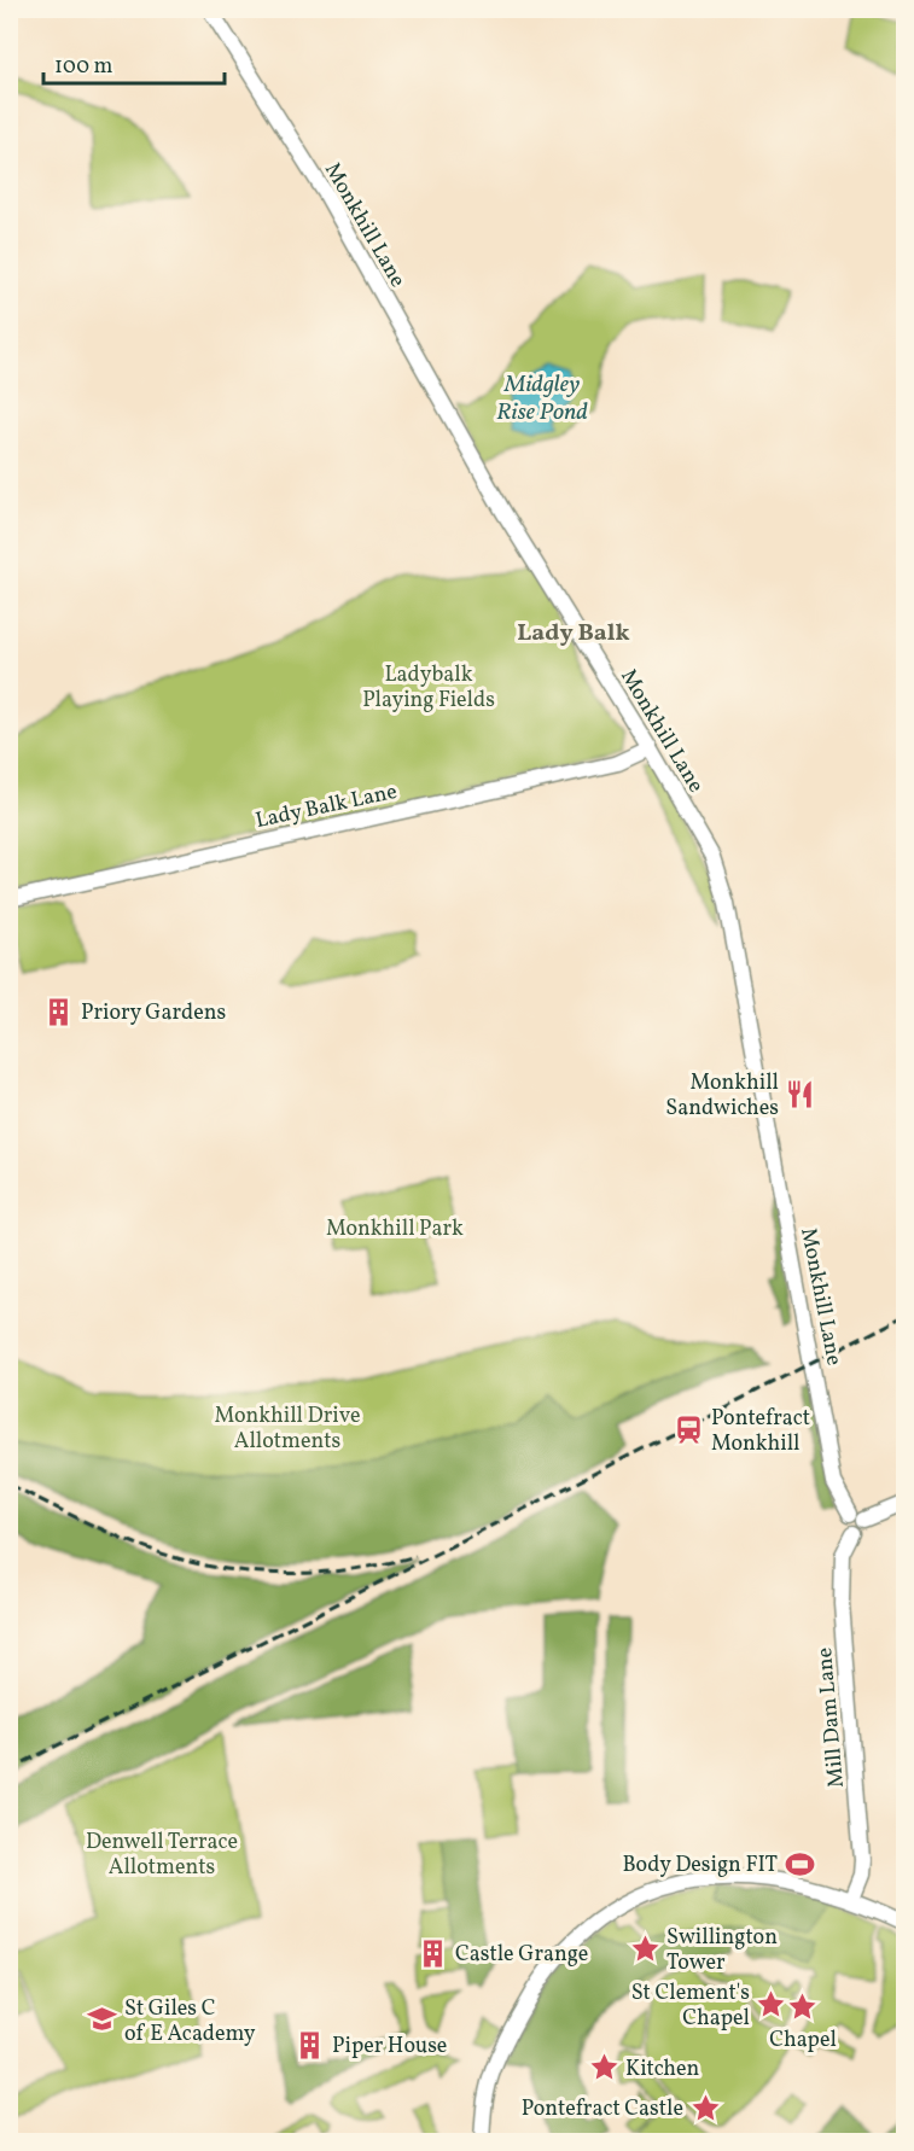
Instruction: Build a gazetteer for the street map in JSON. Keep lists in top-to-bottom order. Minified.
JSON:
{"streets":{"street":["Monkhill Lane","Lady Balk Lane","Mill Dam Lane"]},"crossings":[["Monkhill Lane","Lady Balk Lane"],["Monkhill Lane","Mill Dam Lane"]],"districts":["Lady Balk"],"water":["Midgley Rise Pond"],"parks":["Ladybalk Playing Fields","Monkhill Park","Monkhill Drive Allotments","Denwell Terrace Allotments"],"places":{"building":["Priory Gardens","Castle Grange","Piper House"],"restaurant":["Monkhill Sandwiches"],"station":["Pontefract Monkhill"],"sports":["Body Design FIT"],"place":["Swillington Tower","St Clement's Chapel","Chapel","Kitchen","Pontefract Castle"],"school or university":["St Giles C of E Academy"]},"scale_bar":"100 m"}
